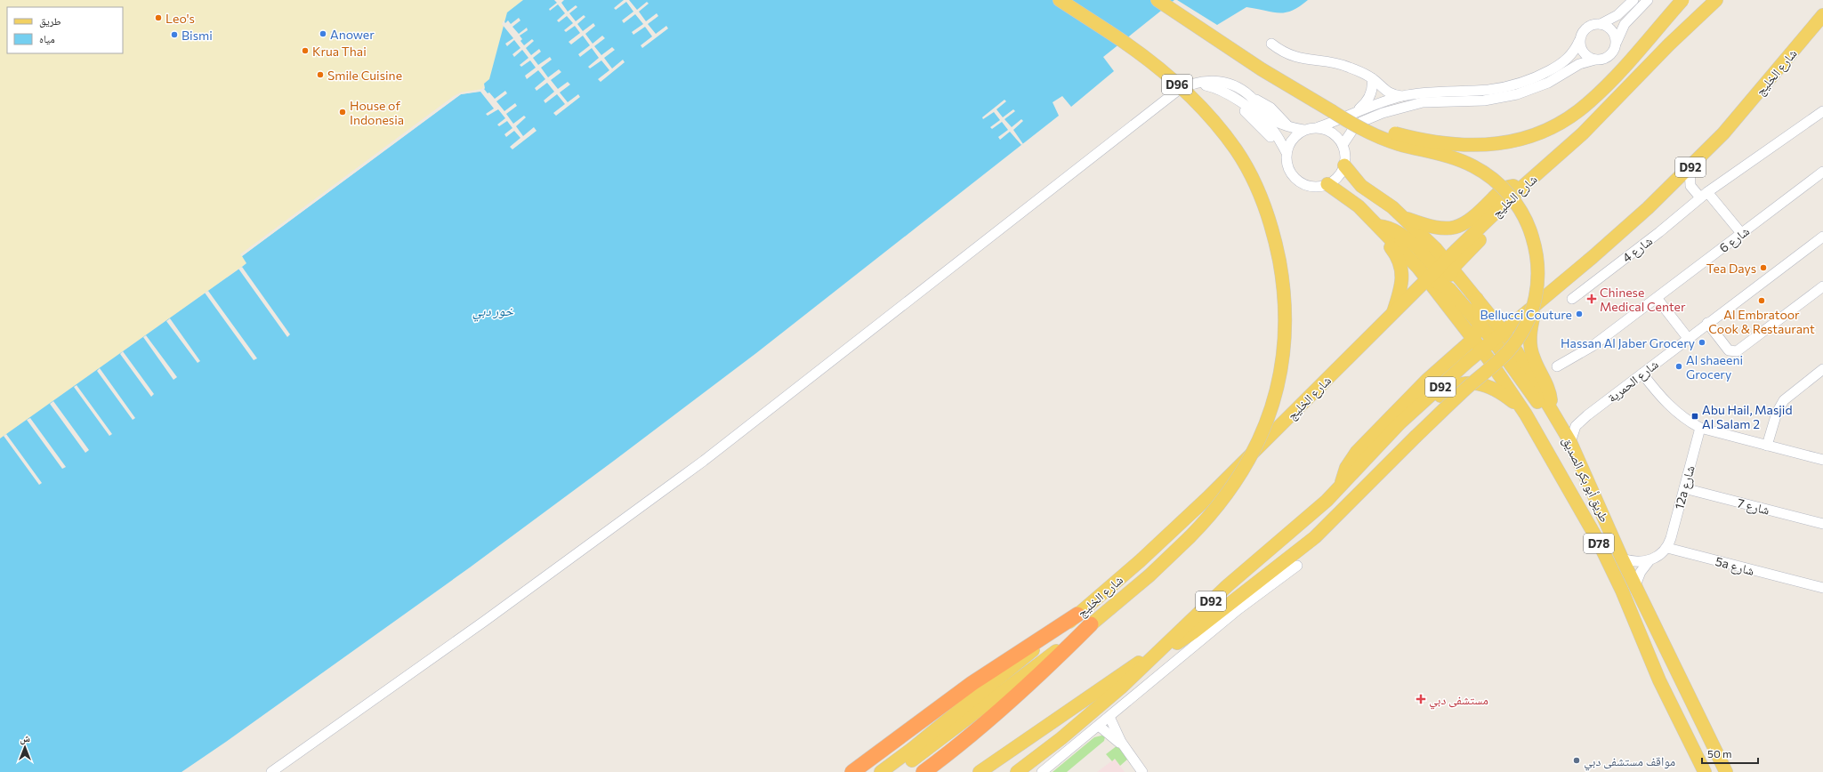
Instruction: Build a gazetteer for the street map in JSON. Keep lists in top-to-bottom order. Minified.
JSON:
{"streets":{"main road":["شارع الخليج","D96","D92","طريق أبو بكر الصديق","D78"],"street":["شارع 6","شارع 4","شارع الحمرية","12a شارع","شارع 7","5a شارع"]},"crossings":[["شارع الخليج","طريق أبو بكر الصديق"],["شارع الحمرية","طريق أبو بكر الصديق"],["12a شارع","شارع 7"],["12a شارع","5a شارع"]],"water":["خور دبي"],"places":{"other":["Leo's","Anower","Bismi","Krua Thai","Smile Cuisine","House of Indonesia","Tea Days","Al Embratoor Cook & Restaurant","Bellucci Couture","Hassan Al Jaber Grocery","Al shaeeni Grocery","مواقف مستشفى دبي"],"health":["Chinese Medical Center","مستشفى دبي"],"transit":["Abu Hail, Masjid Al Salam 2"]},"legend":["طريق","مياه"],"scale_bar":"50 m","north":"top"}
